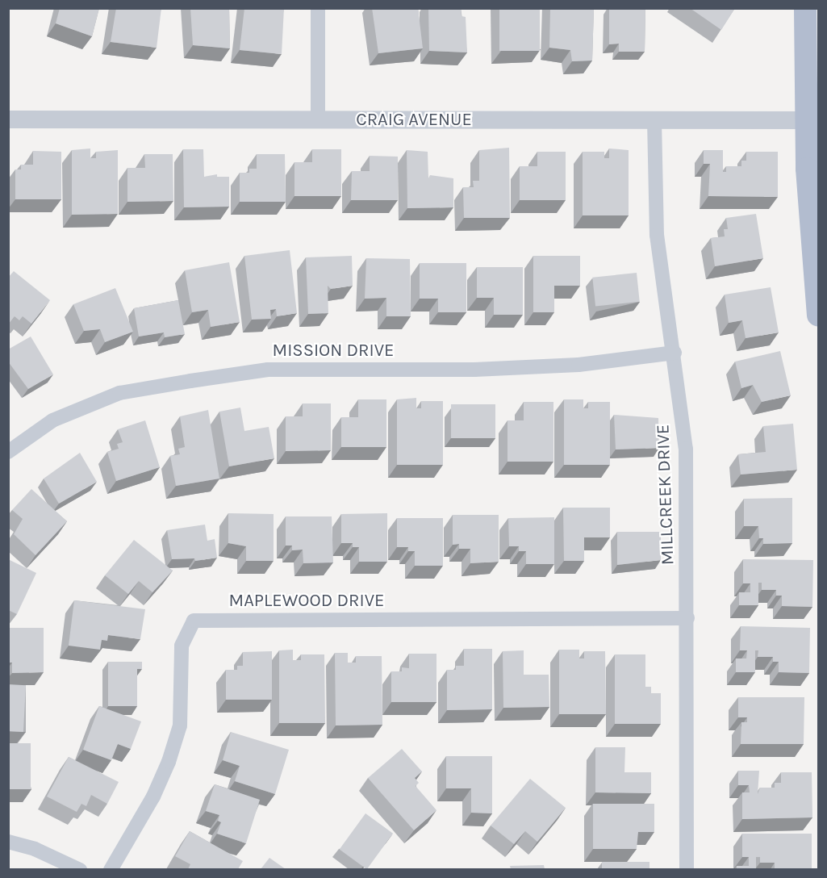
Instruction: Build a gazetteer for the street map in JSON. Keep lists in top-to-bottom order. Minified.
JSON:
{"streets":{"street":["CRAIG AVENUE","MISSION DRIVE","MILLCREEK DRIVE","MAPLEWOOD DRIVE"]},"crossings":[["CRAIG AVENUE","MILLCREEK DRIVE"],["MISSION DRIVE","MILLCREEK DRIVE"],["MILLCREEK DRIVE","MAPLEWOOD DRIVE"]]}
